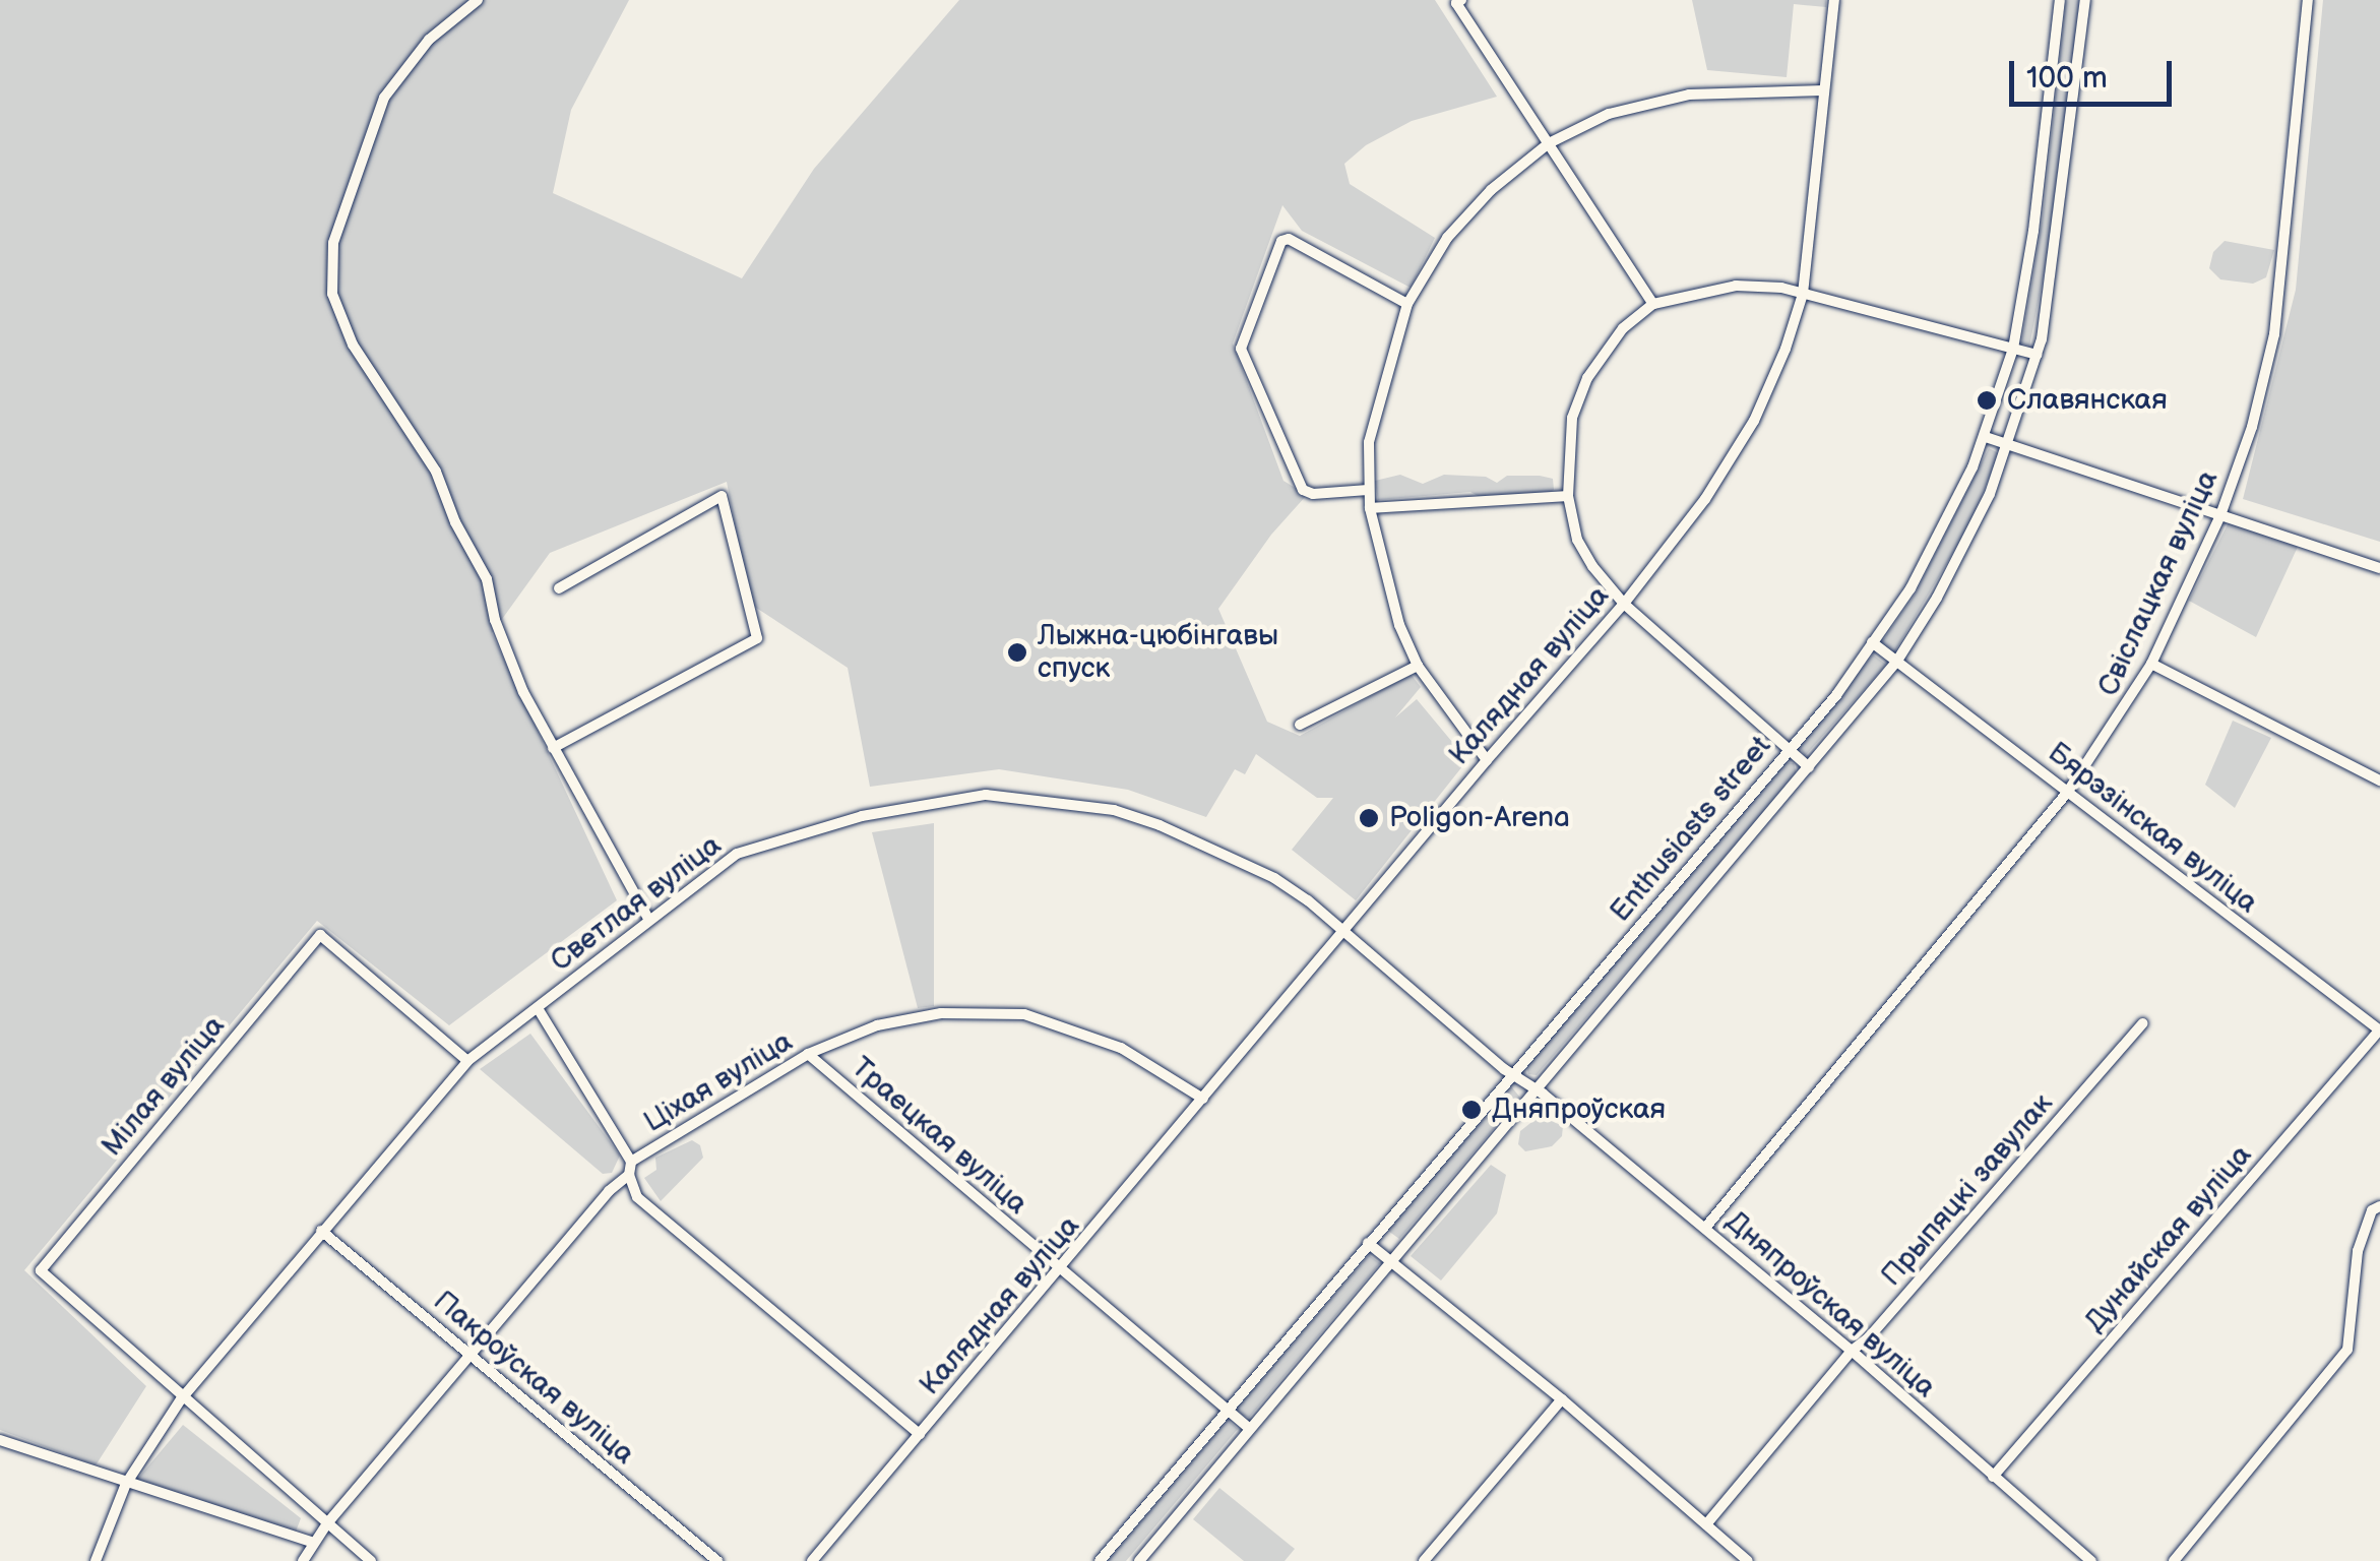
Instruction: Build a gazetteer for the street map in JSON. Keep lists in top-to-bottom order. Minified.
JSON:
{"streets":{"street":["Свіслацкая вуліца","Калядная вуліца","Бярэзінская вуліца","Enthusiasts street","Светлая вуліца","Ціхая вуліца","Мілая вуліца","Траецкая вуліца","Прыпяцкі завулак","Дунайская вуліца","Дняпроўская вуліца","Пакроўская вуліца"]},"crossings":[["Свіслацкая вуліца","Бярэзінская вуліца"],["Свіслацкая вуліца","Дняпроўская вуліца"],["Калядная вуліца","Светлая вуліца"],["Калядная вуліца","Ціхая вуліца"],["Калядная вуліца","Траецкая вуліца"],["Бярэзінская вуліца","Enthusiasts street"],["Бярэзінская вуліца","Дунайская вуліца"],["Enthusiasts street","Светлая вуліца"],["Enthusiasts street","Траецкая вуліца"],["Enthusiasts street","Дняпроўская вуліца"],["Светлая вуліца","Мілая вуліца"],["Светлая вуліца","Дняпроўская вуліца"],["Светлая вуліца","Пакроўская вуліца"],["Ціхая вуліца","Траецкая вуліца"],["Прыпяцкі завулак","Дняпроўская вуліца"],["Дунайская вуліца","Дняпроўская вуліца"]],"places":["Славянская","Лыжна-цюбінгавы спуск","Poligon-Arena","Дняпроўская"],"scale_bar":"100 m"}
